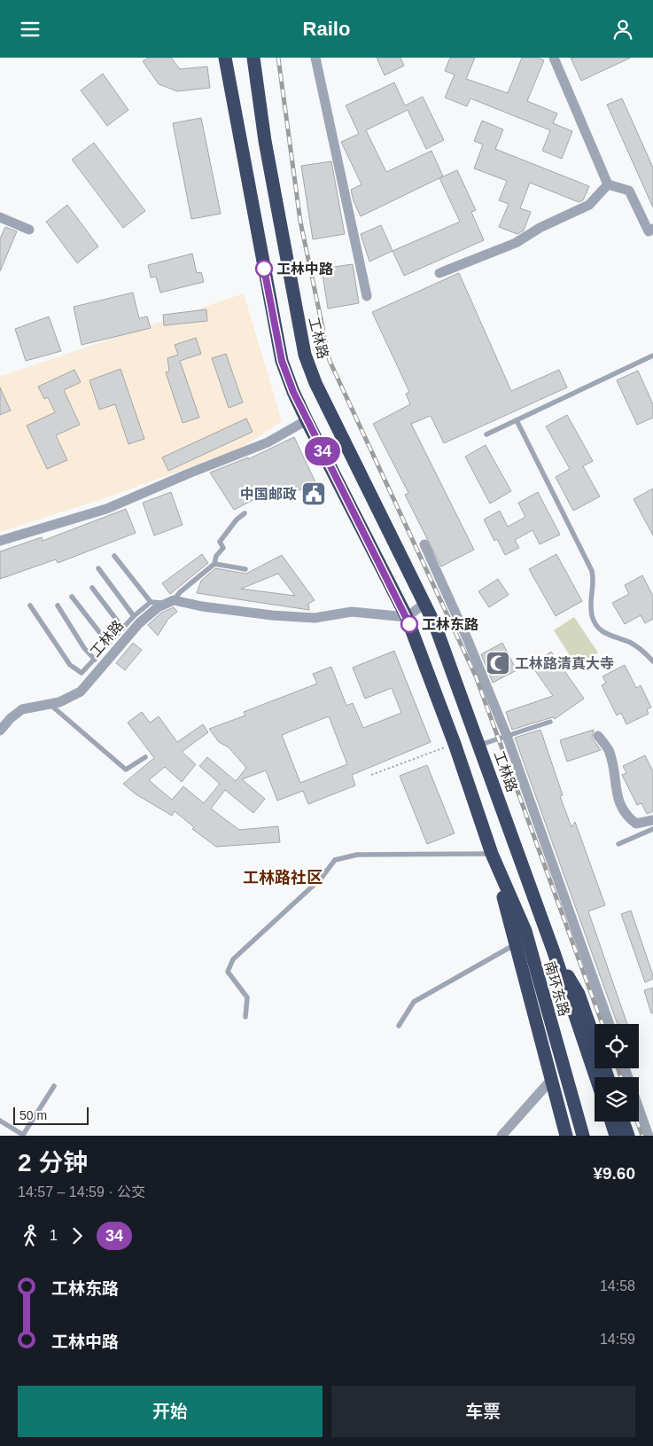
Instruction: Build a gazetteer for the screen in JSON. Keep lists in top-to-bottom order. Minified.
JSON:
{"streets":{"highway":["工林路","南环东路"]},"crossings":[["工林路","南环东路"]],"districts":["工林路社区"],"places":{"other":["工林中路","工林东路"],"public building":["中国邮政"],"mosque":["工林路清真大寺"]},"lines":["bus line 34"],"scale_bar":"50 m","page":{"header":"Railo","on_map":"34","scale":"50 m","heading":["2 分钟","14:57 – 14:59 · 公交","¥9.60"],"legs":["1","34"],"list":[{"name":"工林东路","value":"14:58"},{"name":"工林中路","value":"14:59"}],"buttons":["开始","车票"]}}
